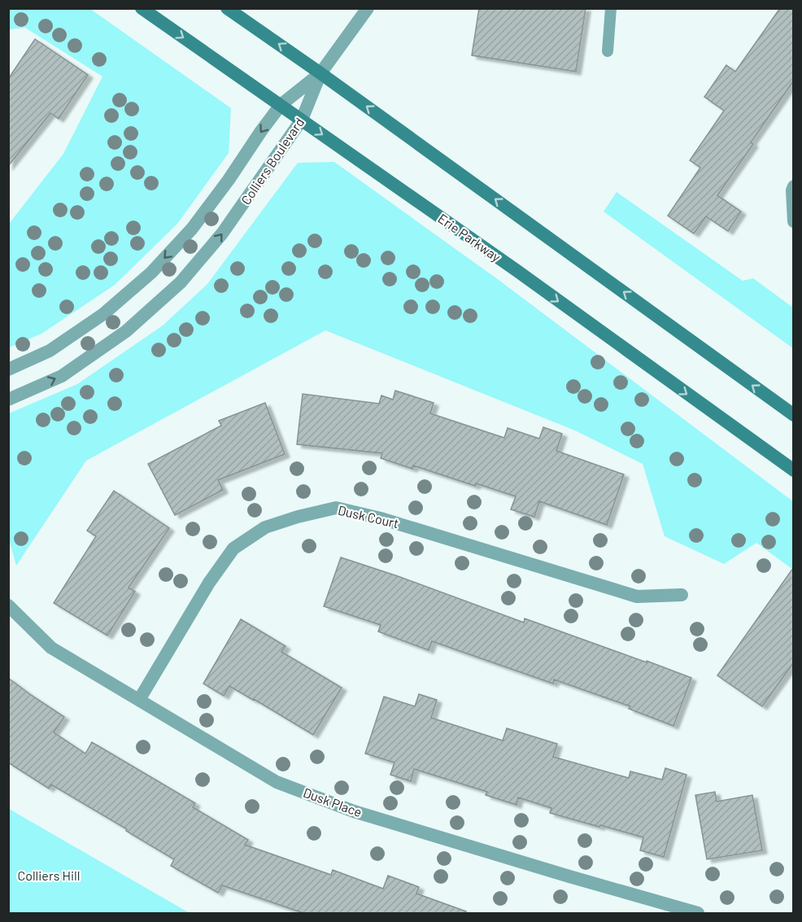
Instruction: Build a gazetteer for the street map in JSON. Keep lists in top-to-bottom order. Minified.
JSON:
{"streets":{"main road":["Erie Parkway"],"street":["Colliers Boulevard","Dusk Court","Dusk Place"]},"crossings":[["Colliers Boulevard","Erie Parkway"],["Dusk Court","Dusk Place"]],"parks":["Colliers Hill"]}
